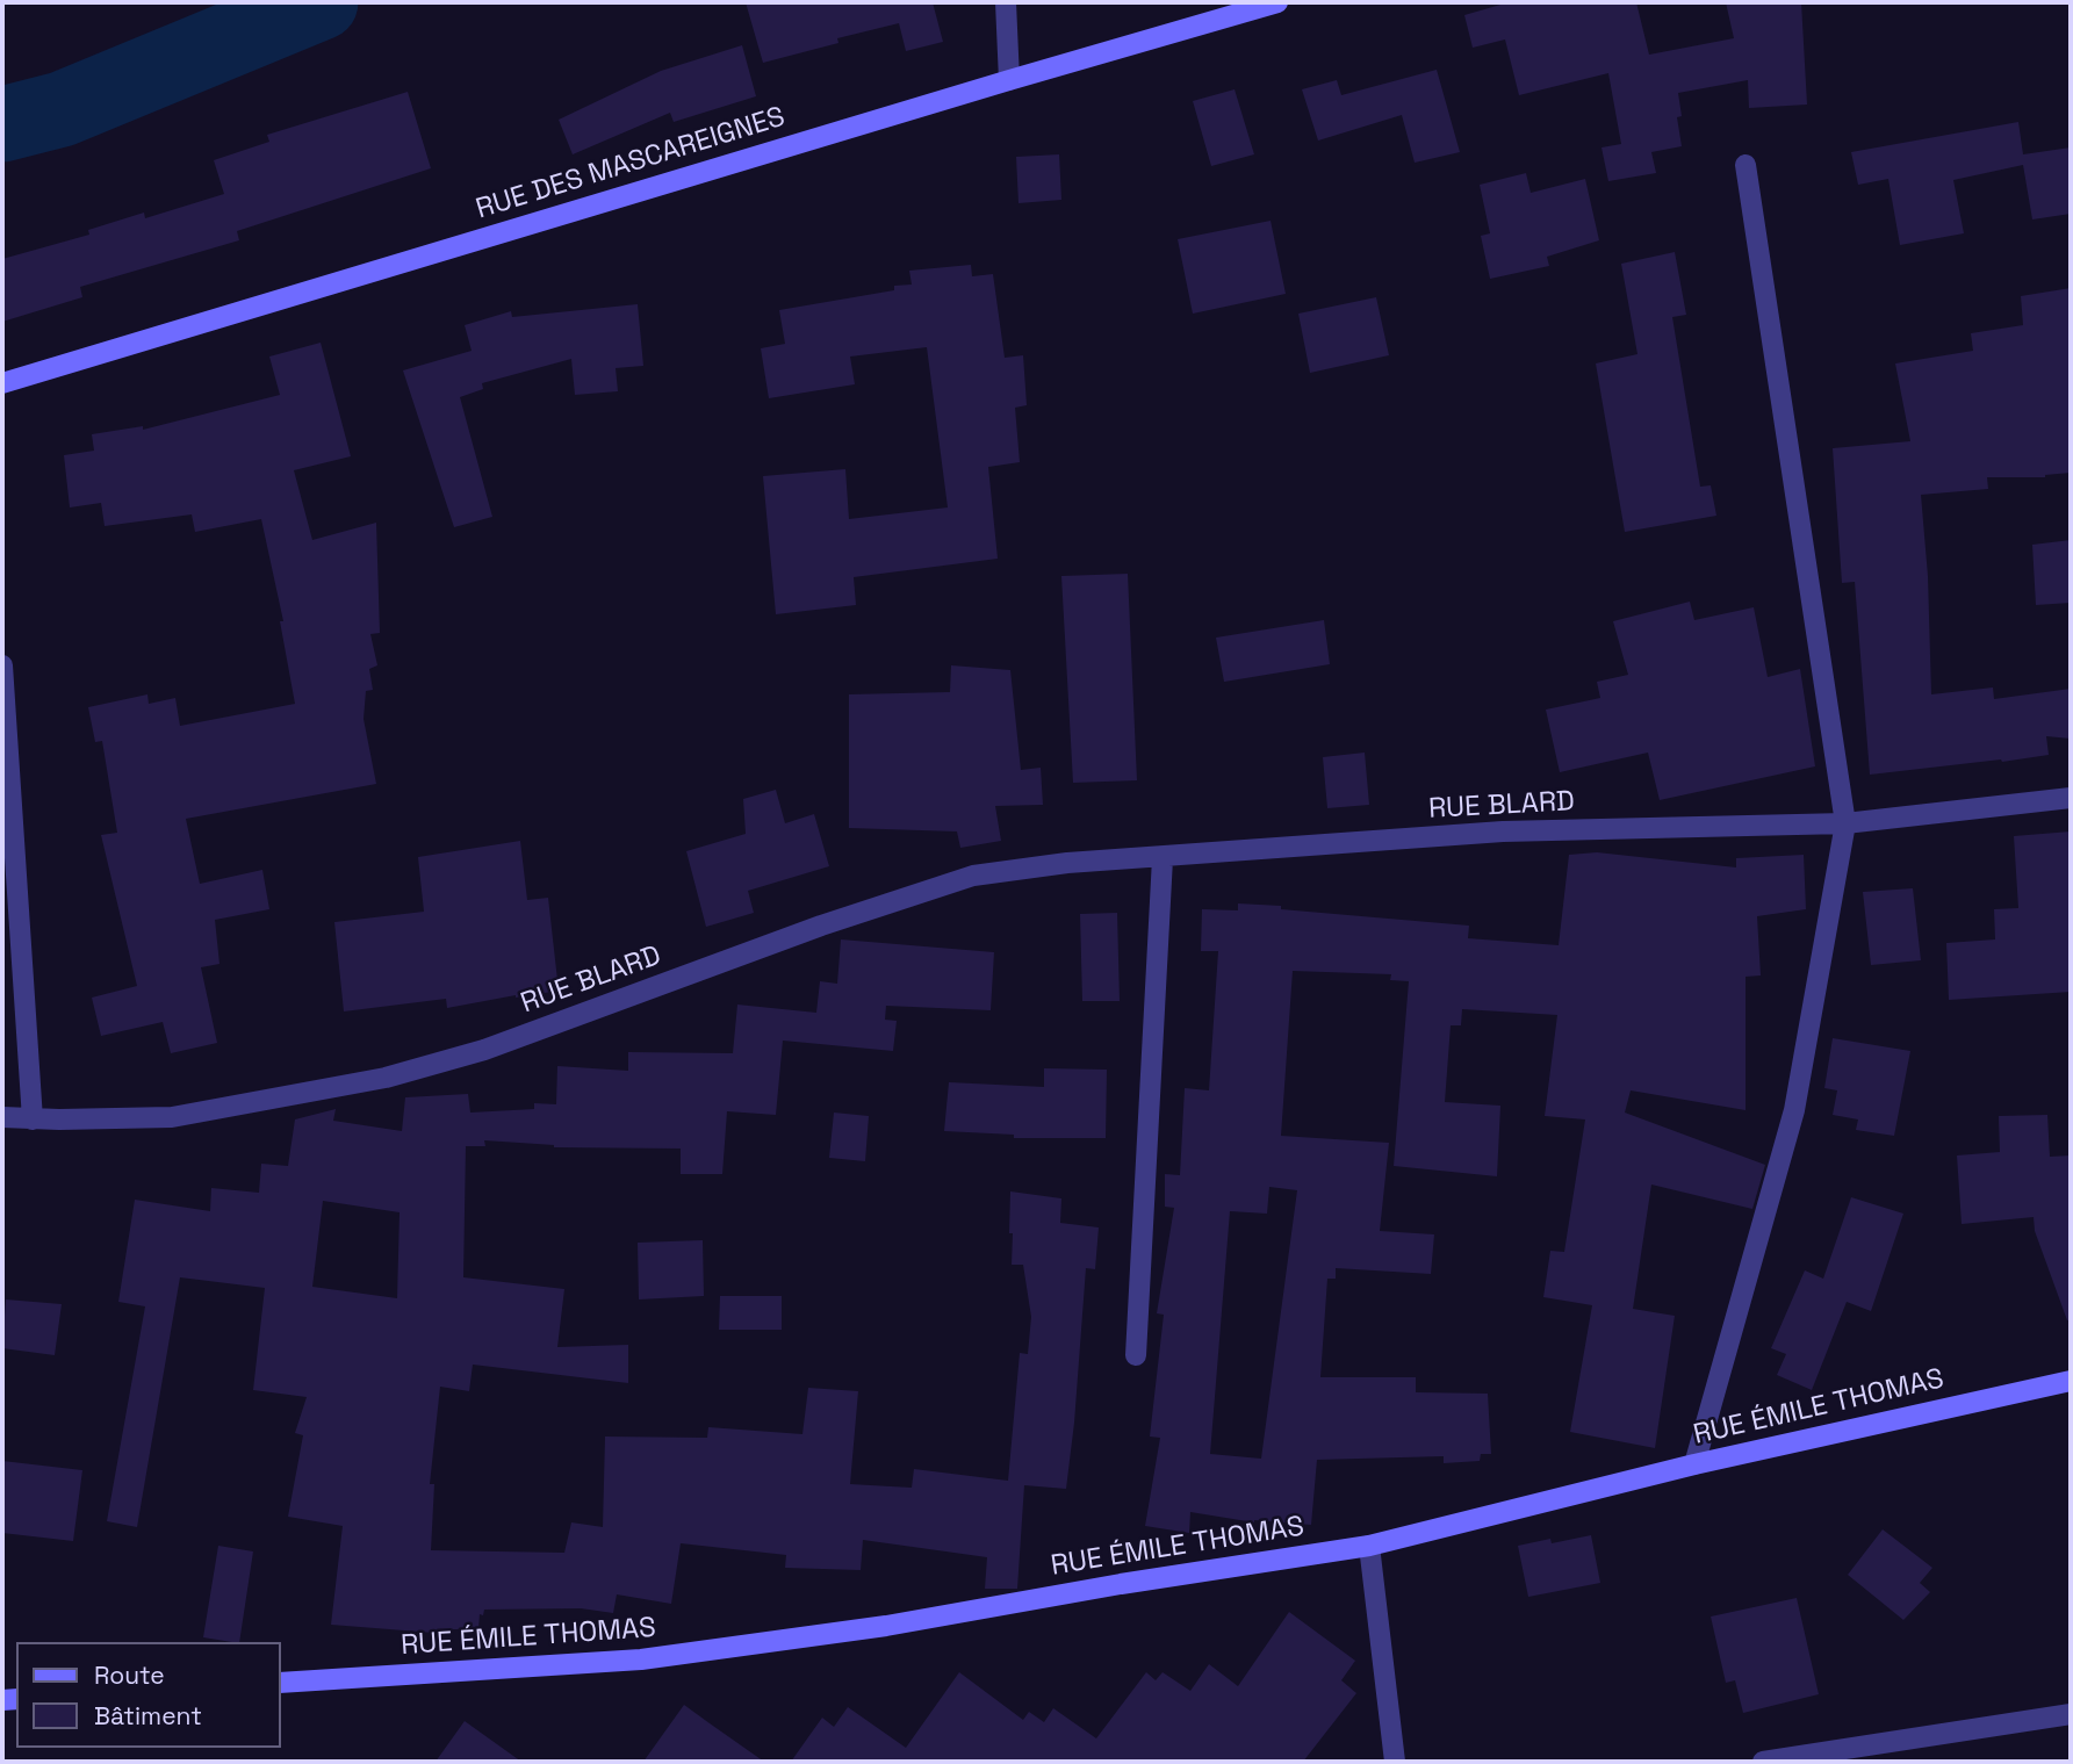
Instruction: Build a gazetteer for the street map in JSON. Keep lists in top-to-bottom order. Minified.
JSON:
{"streets":{"street":["RUE DES MASCAREIGNES","RUE BLARD","RUE ÉMILE THOMAS"]},"legend":["Route","Bâtiment"]}
